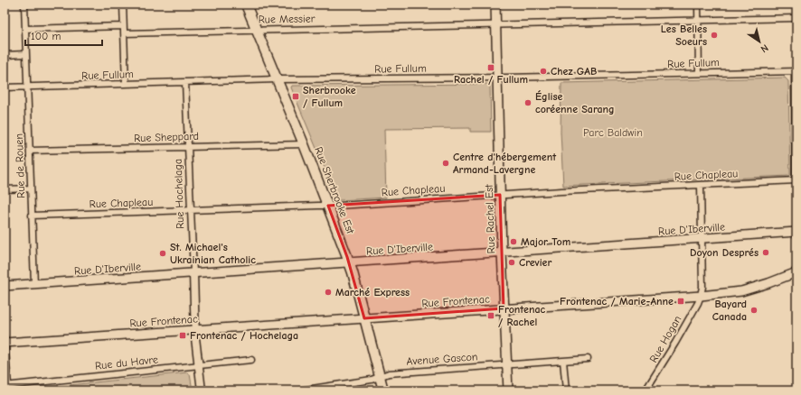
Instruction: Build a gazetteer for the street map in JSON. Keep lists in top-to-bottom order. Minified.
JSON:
{"streets":{"main road":["Rue Sherbrooke Est","Rue Rachel Est","Rue D'Iberville","Rue Frontenac"],"street":["Rue Messier","Rue Fullum","Rue Sheppard","Rue de Rouen","Rue Chapleau","Rue Hochelaga","Rue Hogan","Avenue Gascon","Rue du Havre"]},"crossings":[["Rue Messier","Rue Sherbrooke Est"],["Rue Messier","Rue Rachel Est"],["Rue Fullum","Rue de Rouen"],["Rue Fullum","Rue Sherbrooke Est"],["Rue Fullum","Rue Hochelaga"],["Rue Fullum","Rue Rachel Est"],["Rue Sheppard","Rue de Rouen"],["Rue Sheppard","Rue Sherbrooke Est"],["Rue Sheppard","Rue Hochelaga"],["Rue de Rouen","Rue Chapleau"],["Rue de Rouen","Rue D'Iberville"],["Rue Chapleau","Rue Sherbrooke Est"],["Rue Chapleau","Rue Hochelaga"],["Rue Chapleau","Rue Rachel Est"],["Rue Sherbrooke Est","Rue D'Iberville"],["Rue Sherbrooke Est","Rue Frontenac"],["Rue Sherbrooke Est","Avenue Gascon"],["Rue Hochelaga","Rue D'Iberville"],["Rue Hochelaga","Rue Frontenac"],["Rue Hochelaga","Rue du Havre"],["Rue Rachel Est","Rue D'Iberville"],["Rue Rachel Est","Rue Frontenac"],["Rue Rachel Est","Avenue Gascon"],["Rue Frontenac","Rue Hogan"]],"parks":["Parc Baldwin"],"places":{"other":["Les Belles Soeurs","Chez GAB","Église coréenne Sarang","Centre d'hébergement Armand-Lavergne","Major Tom","Doyon Després","St. Michael's Ukrainian Catholic","Crevier","Marché Express","Bayard Canada"],"transit":["Rachel / Fullum","Sherbrooke / Fullum","Frontenac / Marie-Anne","Frontenac / Rachel","Frontenac / Hochelaga"]},"scale_bar":"100 m","north":"bottom right"}
